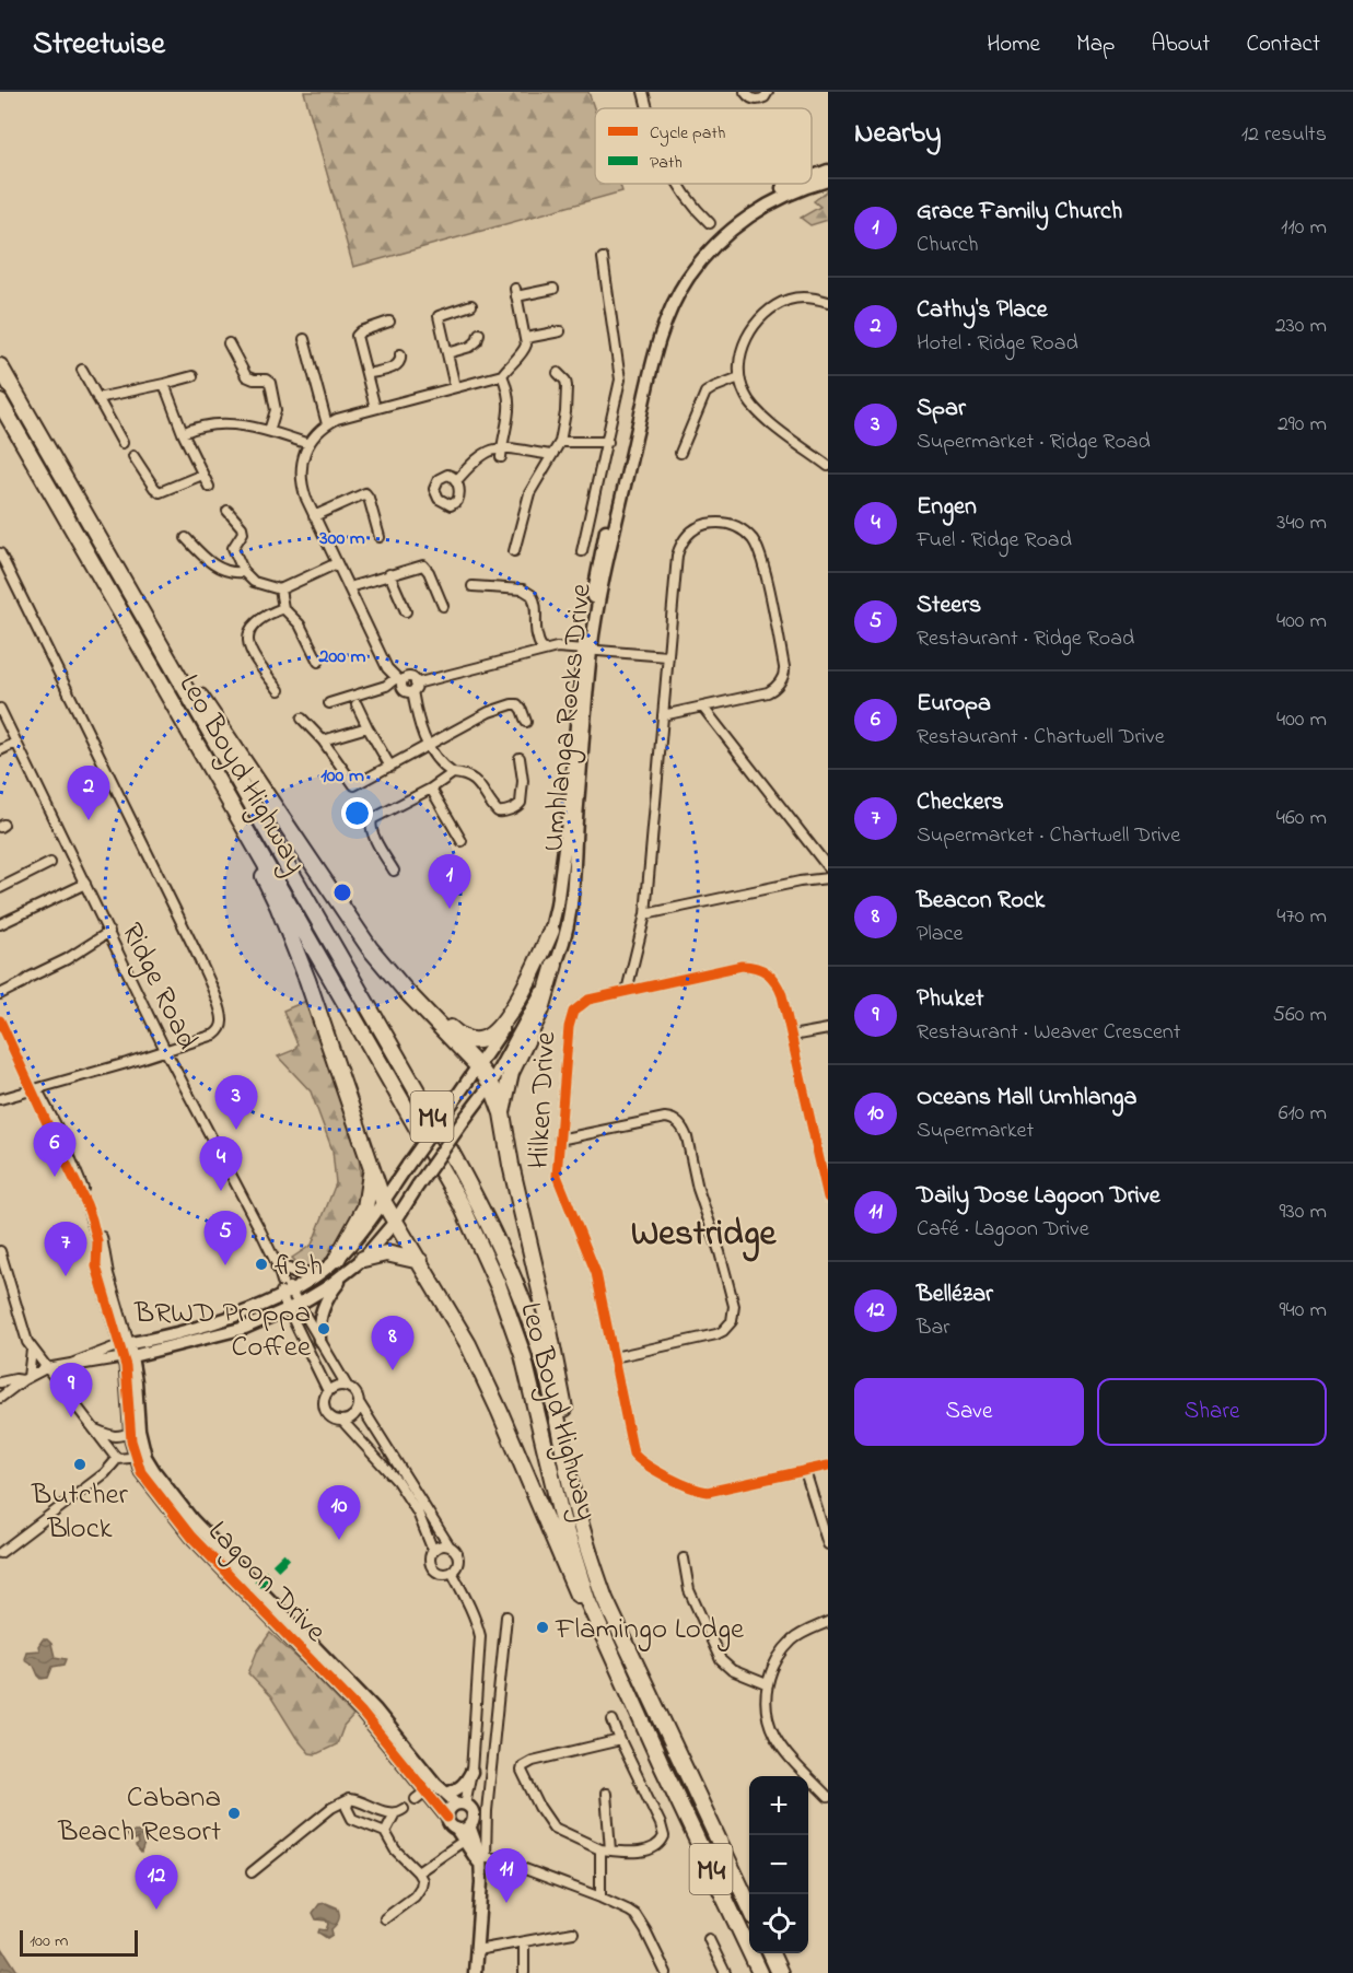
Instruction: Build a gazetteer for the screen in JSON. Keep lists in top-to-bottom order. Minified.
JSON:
{"streets":{"highway":["Leo Boyd Highway","M4"],"main road":["Umhlanga Rocks Drive","Lagoon Drive"],"street":["Ridge Road","Hilken Drive"]},"crossings":[["Umhlanga Rocks Drive","Ridge Road"],["Umhlanga Rocks Drive","Lagoon Drive"]],"districts":["Westridge"],"places":["fish","BRWD Proppa Coffee","Butcher Block","Flamingo Lodge","Cabana Beach Resort"],"legend":["Cycle path","Path"],"scale_bar":"100 m","page":{"header":"Streetwise","nav":["Home","Map","About","Contact"],"heading":["Nearby","12 results"],"list":[{"mark":"1","name":"Grace Family Church","note":"Church","value":"110 m"},{"mark":"2","name":"Cathy's Place","note":"Hotel · Ridge Road","value":"230 m"},{"mark":"3","name":"Spar","note":"Supermarket · Ridge Road","value":"290 m"},{"mark":"4","name":"Engen","note":"Fuel · Ridge Road","value":"340 m"},{"mark":"5","name":"Steers","note":"Restaurant · Ridge Road","value":"400 m"},{"mark":"6","name":"Europa","note":"Restaurant · Chartwell Drive","value":"400 m"},{"mark":"7","name":"Checkers","note":"Supermarket · Chartwell Drive","value":"460 m"},{"mark":"8","name":"Beacon Rock","note":"Place","value":"470 m"},{"mark":"9","name":"Phuket","note":"Restaurant · Weaver Crescent","value":"560 m"},{"mark":"10","name":"Oceans Mall Umhlanga","note":"Supermarket","value":"610 m"},{"mark":"11","name":"Daily Dose Lagoon Drive","note":"Café · Lagoon Drive","value":"930 m"},{"mark":"12","name":"Bellézar","note":"Bar","value":"940 m"}],"pins":["2","1","3","6","4","5","7","8","9","10","11","12"],"buttons":["Save","Share"],"map_buttons":["+","−"],"scale":"100 m"},"rings":["300 m","200 m","100 m"]}
